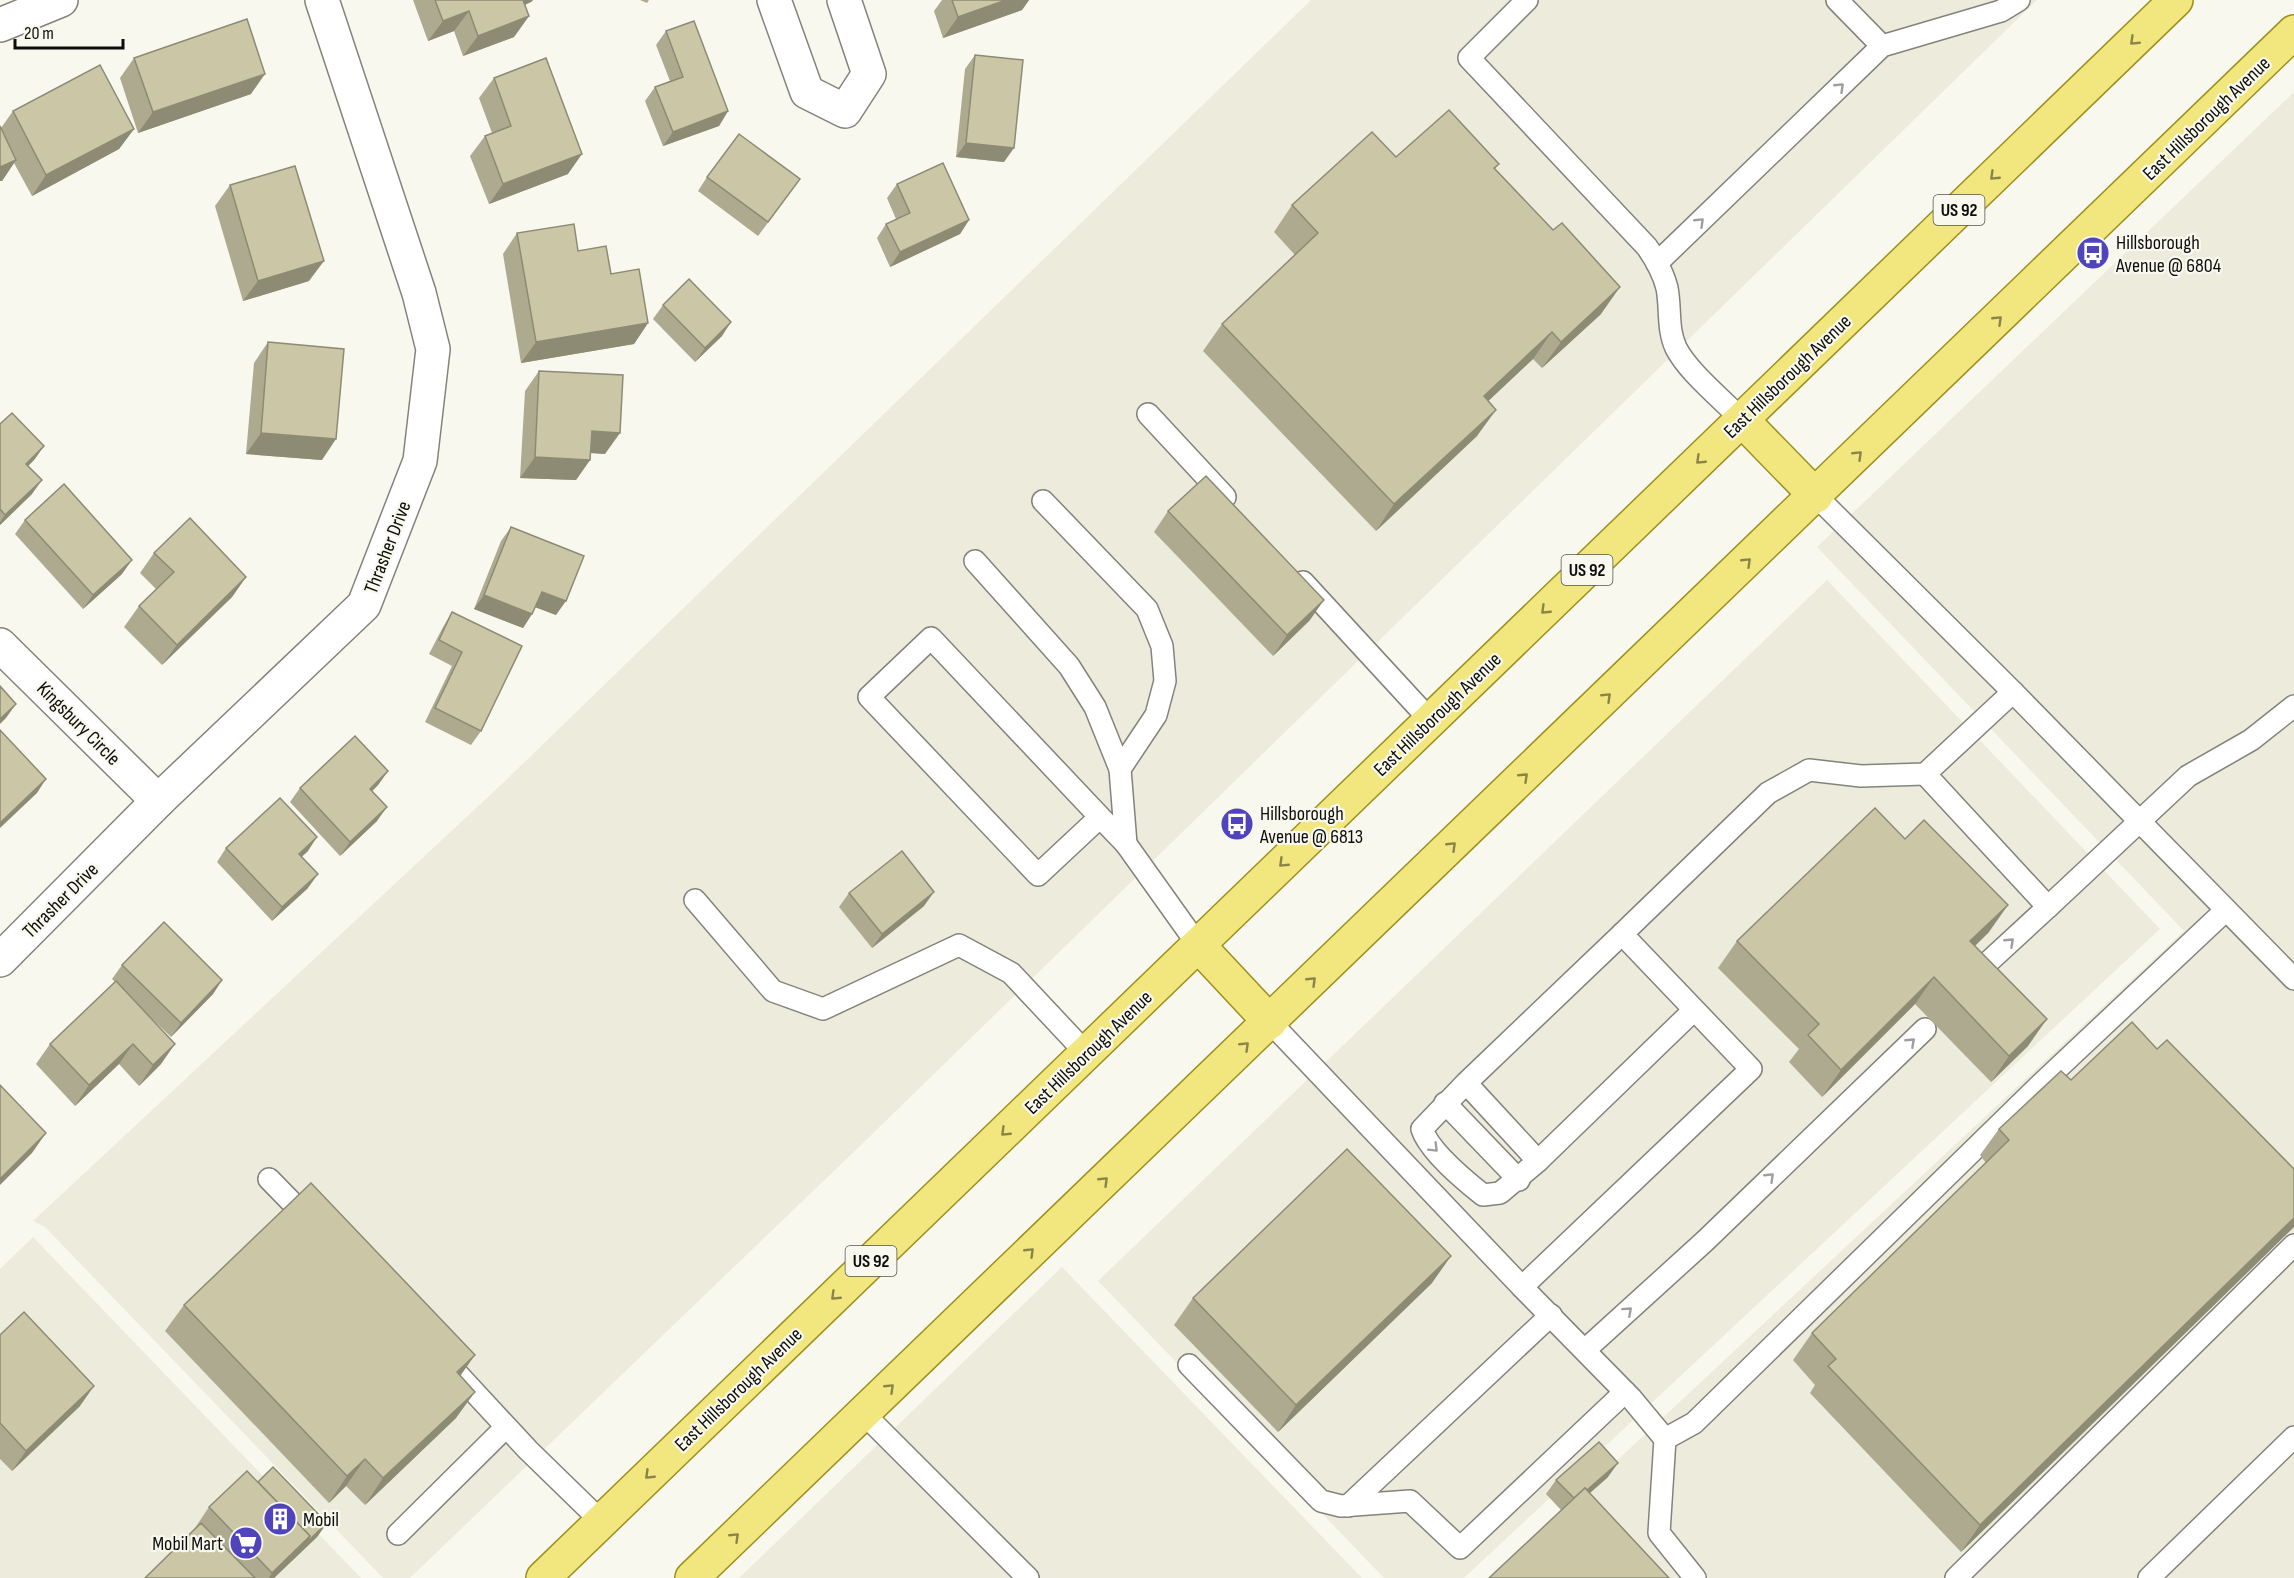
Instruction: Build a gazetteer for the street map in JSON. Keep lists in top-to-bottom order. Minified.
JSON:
{"streets":{"main road":["East Hillsborough Avenue","US 92"],"street":["Thrasher Drive","Kingsbury Circle"]},"crossings":[["Thrasher Drive","Kingsbury Circle"]],"places":{"bus stop":["Hillsborough Avenue @ 6804","Hillsborough Avenue @ 6813"],"building":["Mobil"],"supermarket":["Mobil Mart"]},"scale_bar":"20 m"}
